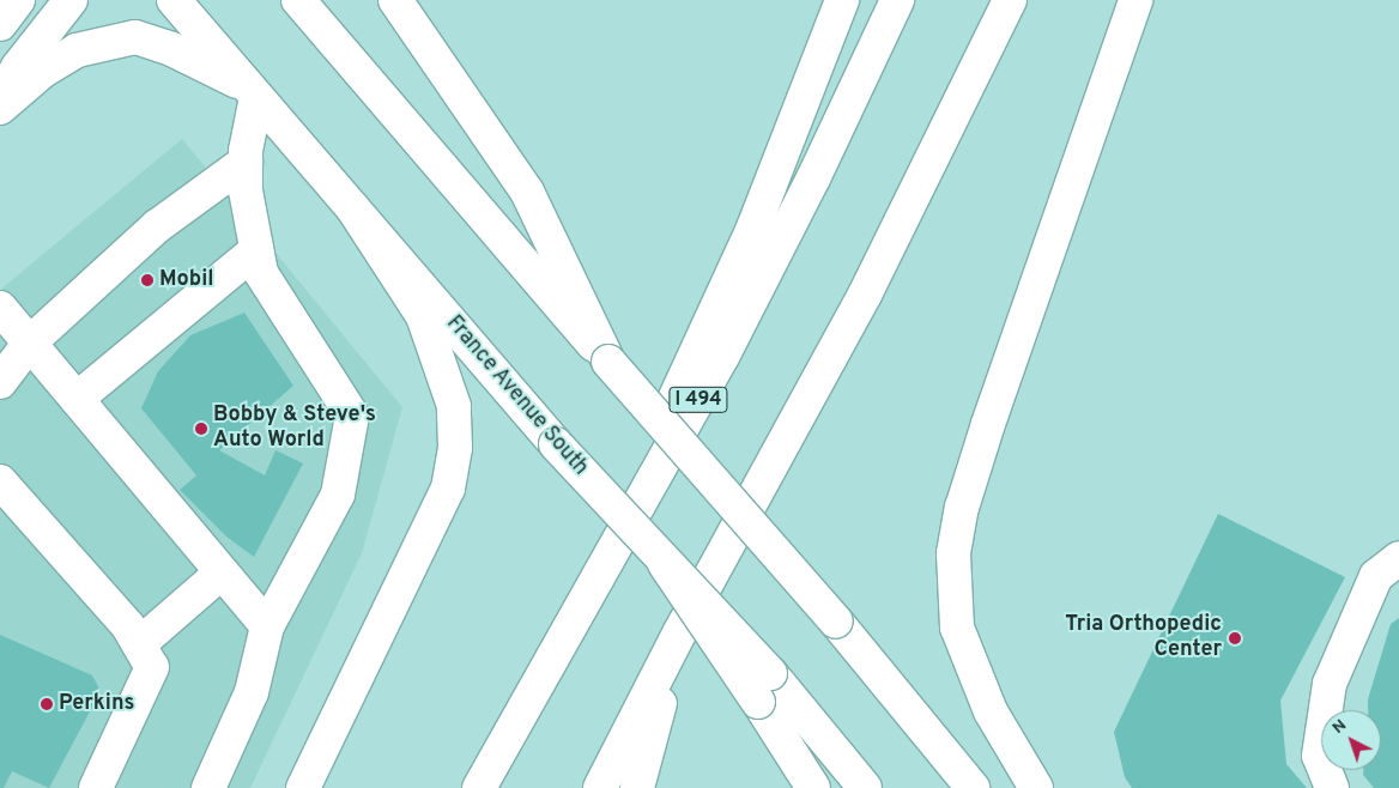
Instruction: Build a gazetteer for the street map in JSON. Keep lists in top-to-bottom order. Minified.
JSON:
{"streets":{"main road":["France Avenue South","I 494"]},"places":["Mobil","Bobby & Steve's Auto World","Tria Orthopedic Center","Perkins"],"north":"top left"}
